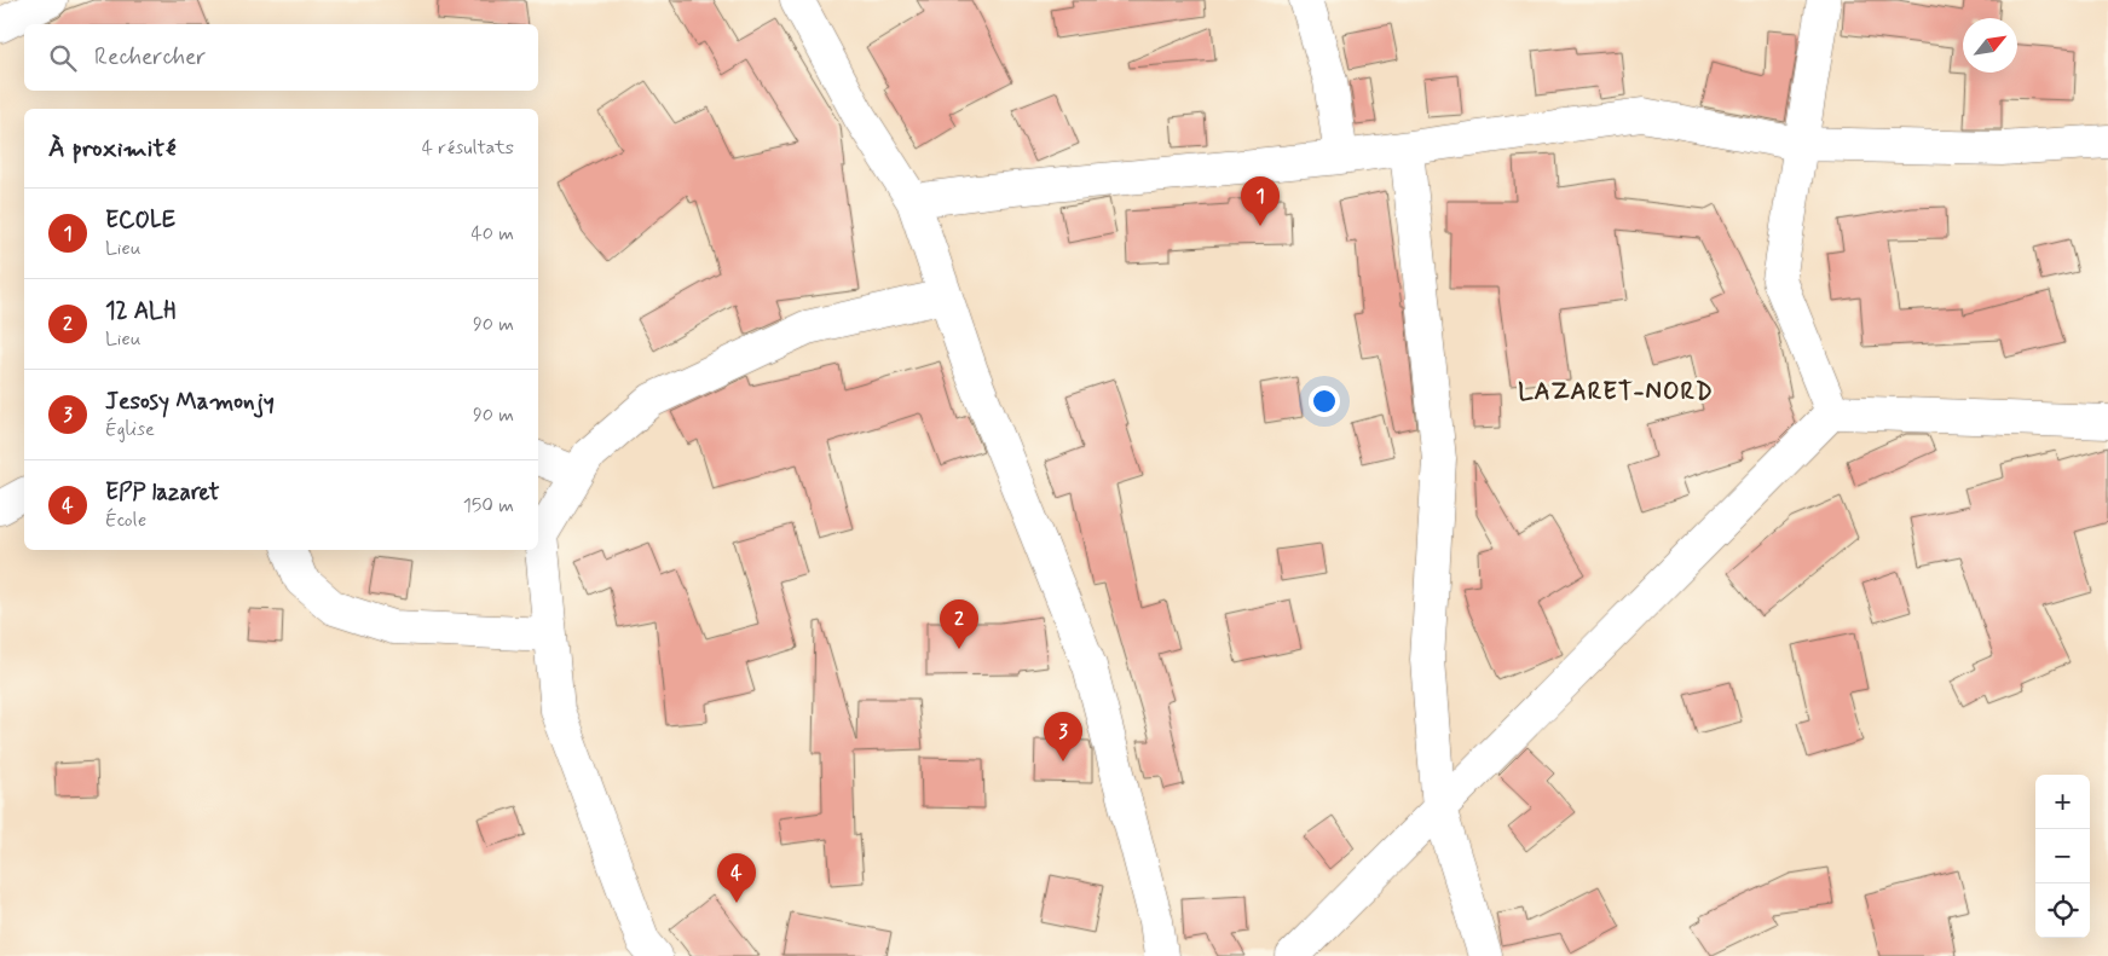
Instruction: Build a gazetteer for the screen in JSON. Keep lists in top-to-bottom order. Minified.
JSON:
{"districts":["LAZARET-NORD"],"north":"top right","page":{"search":"Rechercher","heading":["À proximité","4 résultats"],"pins":["1","2","3","4"],"list":[{"mark":"1","name":"ECOLE","note":"Lieu","value":"40 m"},{"mark":"2","name":"12 ALH","note":"Lieu","value":"90 m"},{"mark":"3","name":"Jesosy Mamonjy","note":"Église","value":"90 m"},{"mark":"4","name":"EPP lazaret","note":"École","value":"150 m"}],"map_buttons":["+","−"]}}
